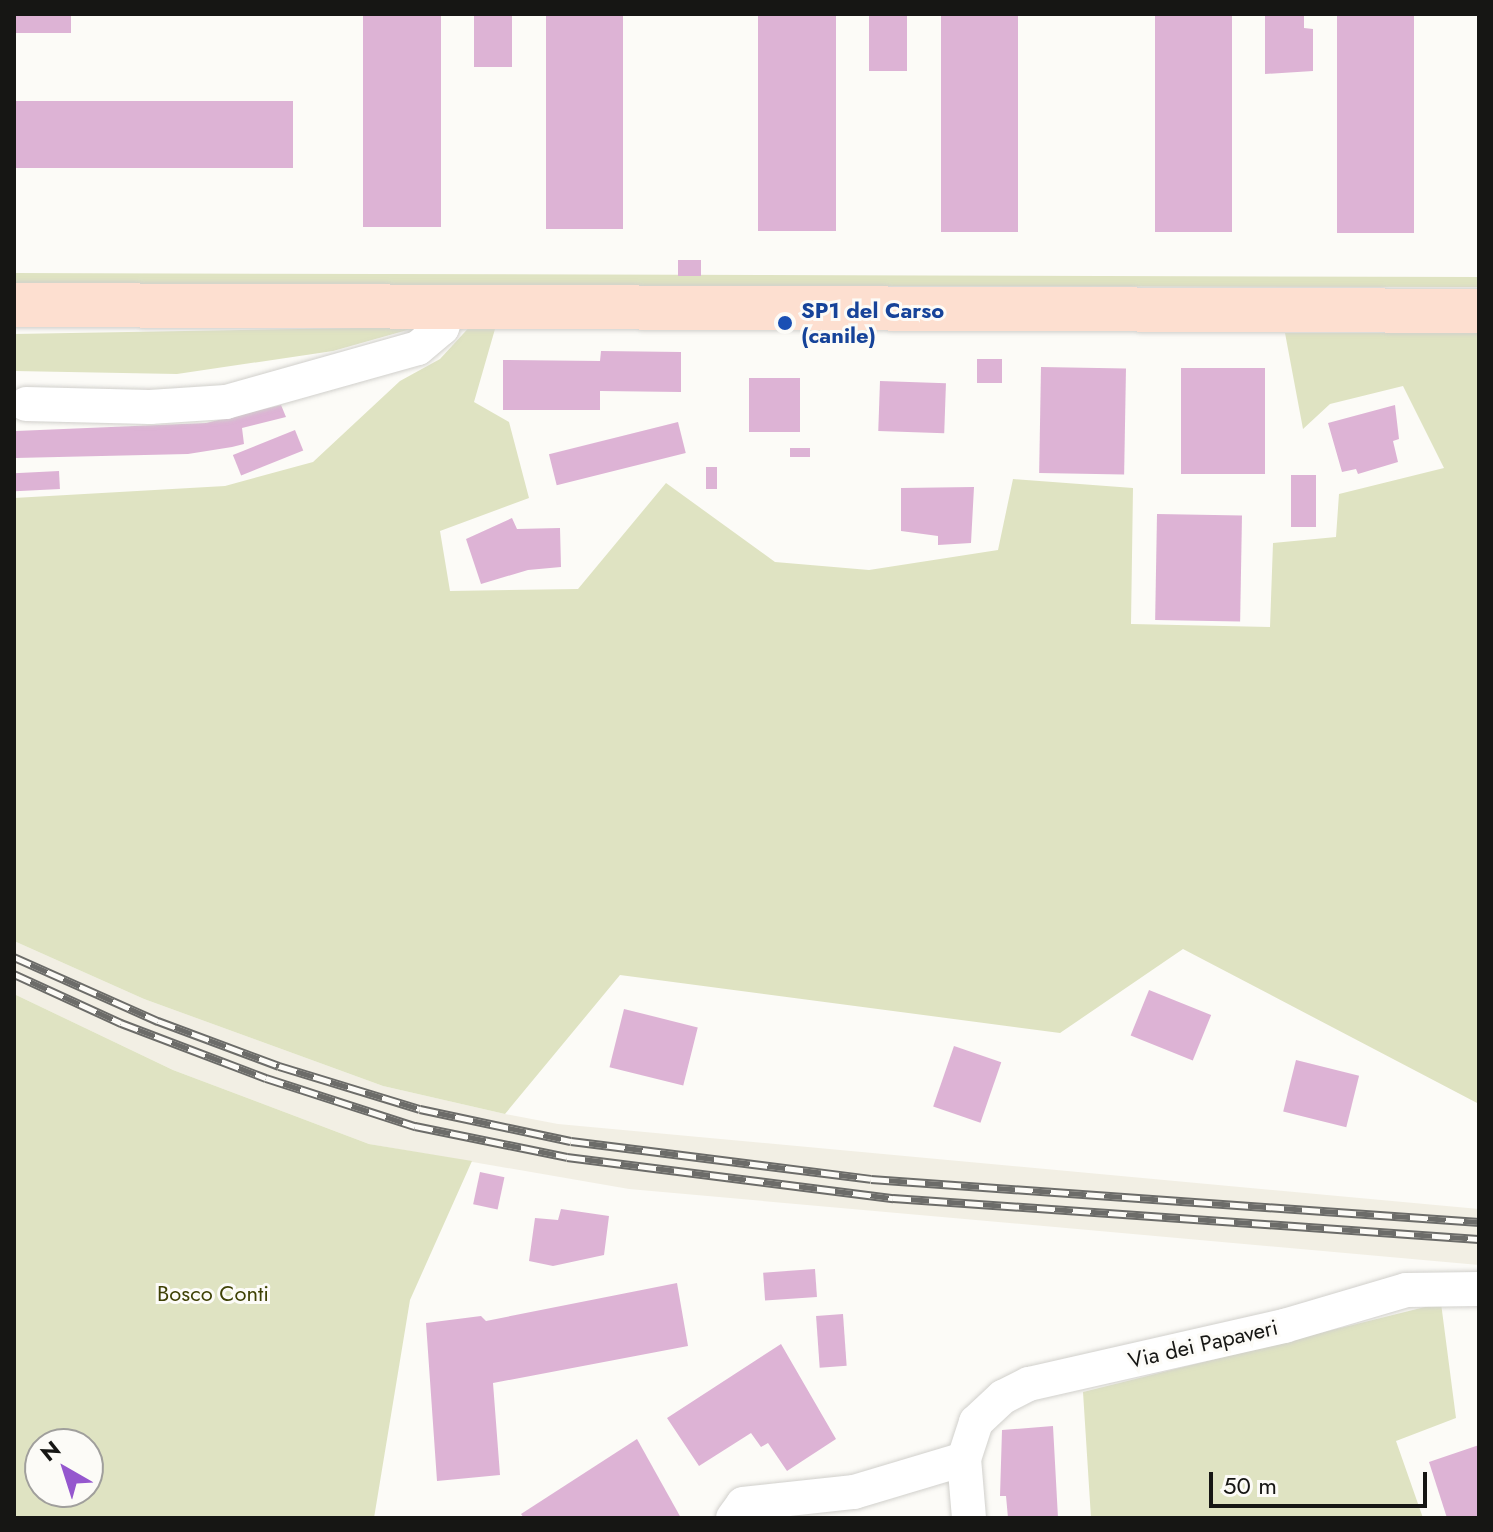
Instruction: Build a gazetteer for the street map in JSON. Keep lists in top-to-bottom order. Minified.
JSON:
{"streets":{"street":["Via dei Papaveri"]},"parks":["Bosco Conti"],"places":["SP1 del Carso (canile)"],"scale_bar":"50 m","north":"top left"}
